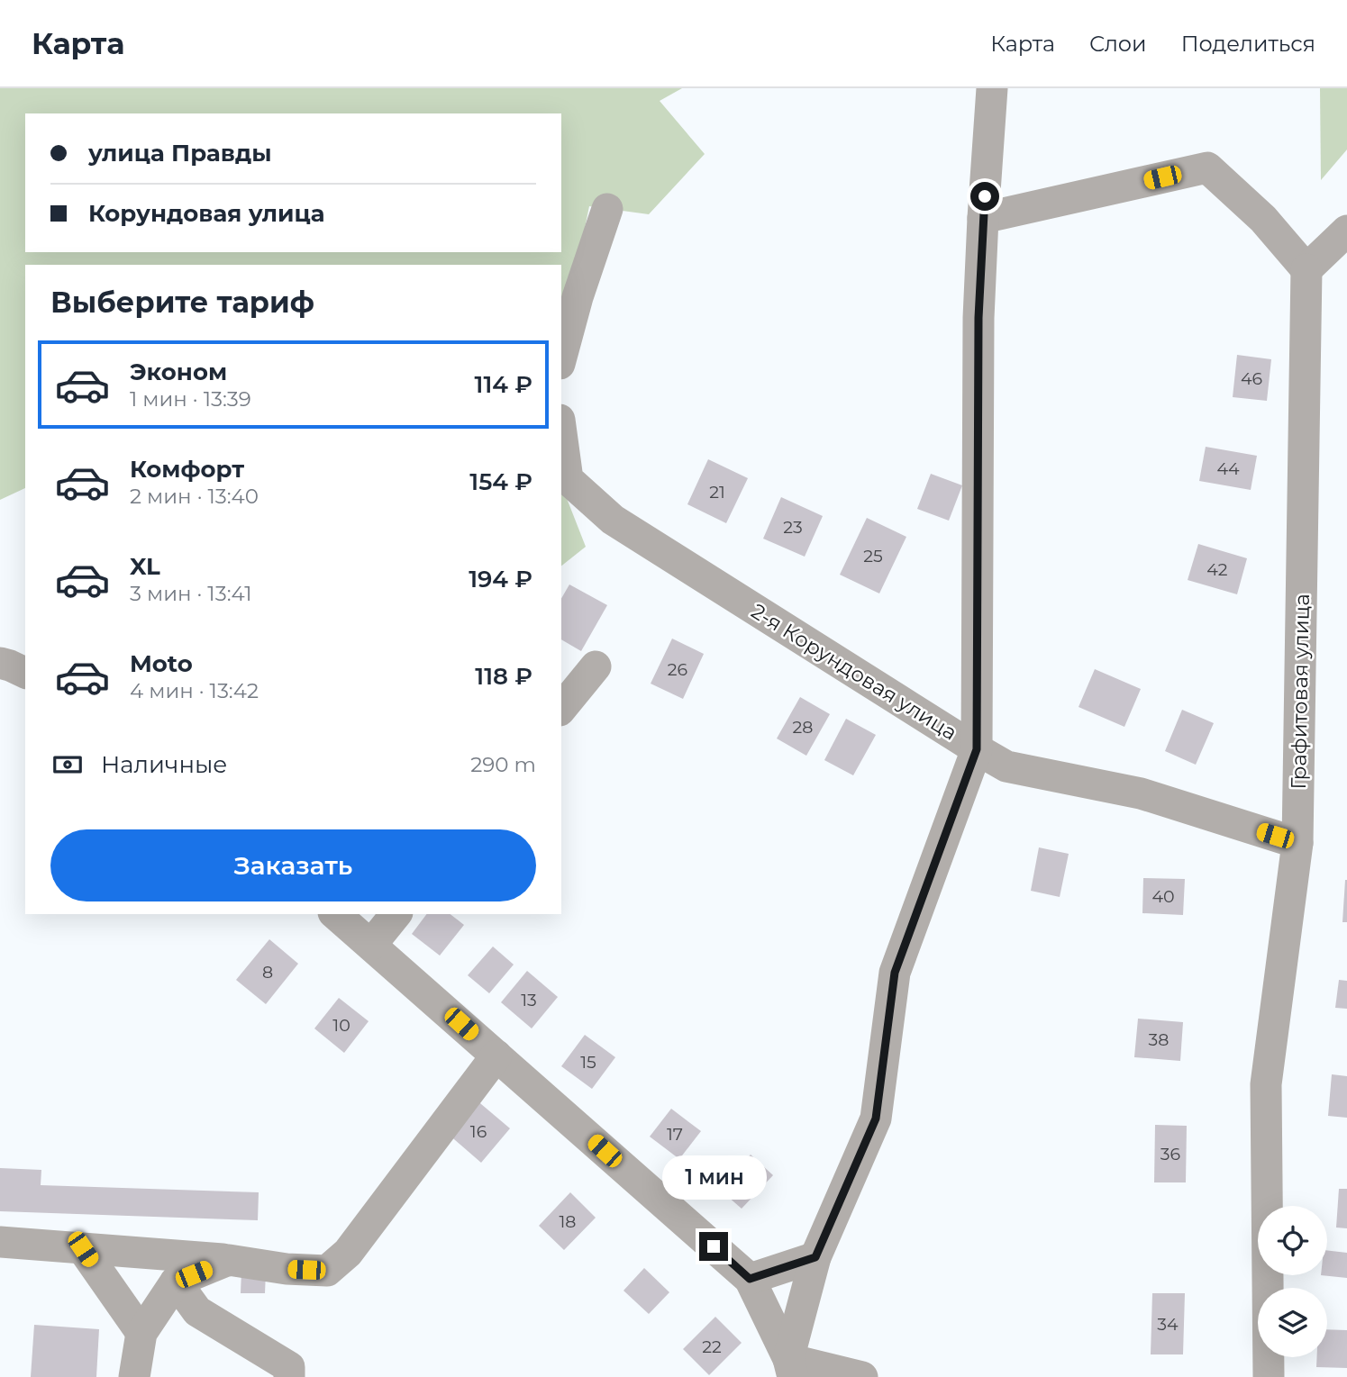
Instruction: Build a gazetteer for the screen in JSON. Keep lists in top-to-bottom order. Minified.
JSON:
{"streets":{"street":["2-я Корундовая улица","Графитовая улица"]},"crossings":[["2-я Корундовая улица","Графитовая улица"]],"house_numbers":["46","44","21","23","25","42","26","28","40","8","13","10","38","15","16","17","36","18","34","22"],"page":{"header":"Карта","nav":["Карта","Слои","Поделиться"],"banner":["улица Правды","Корундовая улица"],"heading":"Выберите тариф","list":[{"name":"Эконом","note":"1 мин · 13:39","value":"114 ₽"},{"name":"Комфорт","note":"2 мин · 13:40","value":"154 ₽"},{"name":"XL","note":"3 мин · 13:41","value":"194 ₽"},{"name":"Moto","note":"4 мин · 13:42","value":"118 ₽"}],"pay":["Наличные","290 m"],"buttons":"Заказать","bubble":"1 мин"}}
